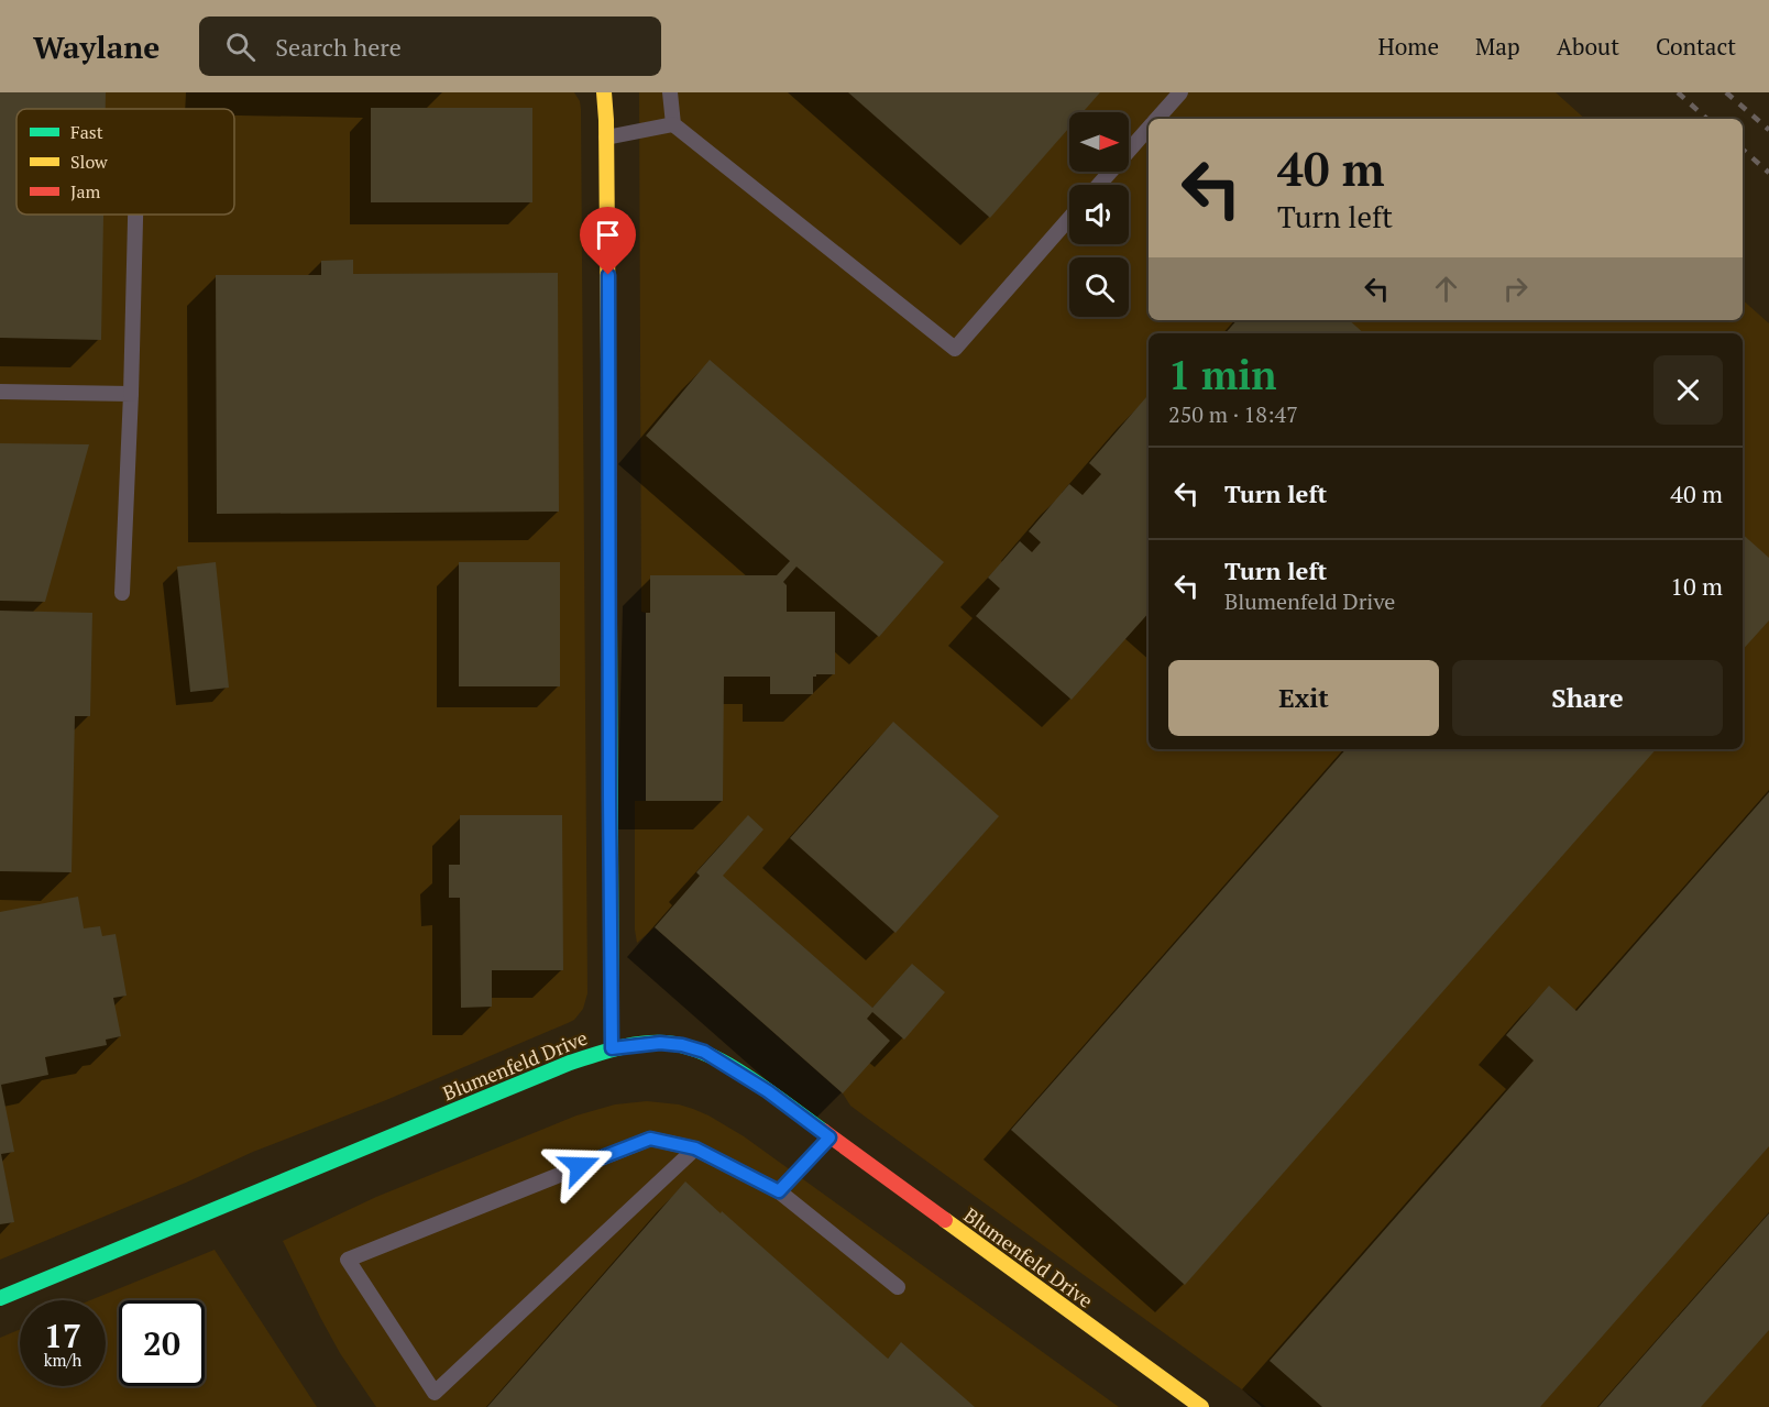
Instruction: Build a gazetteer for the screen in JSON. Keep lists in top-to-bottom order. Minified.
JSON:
{"streets":{"street":["Blumenfeld Drive"]},"legend":["Fast","Slow","Jam"],"north":"right","page":{"header":"Waylane","search":"Search here","nav":["Home","Map","About","Contact"],"turn":["40 m","Turn left"],"heading":["1 min","250 m · 18:47"],"list":[{"name":"Turn left","value":"40 m"},{"name":"Turn left","note":"Blumenfeld Drive","value":"10 m"}],"buttons":["Exit","Share"],"speed":"17 km/h","limit":"20"}}
